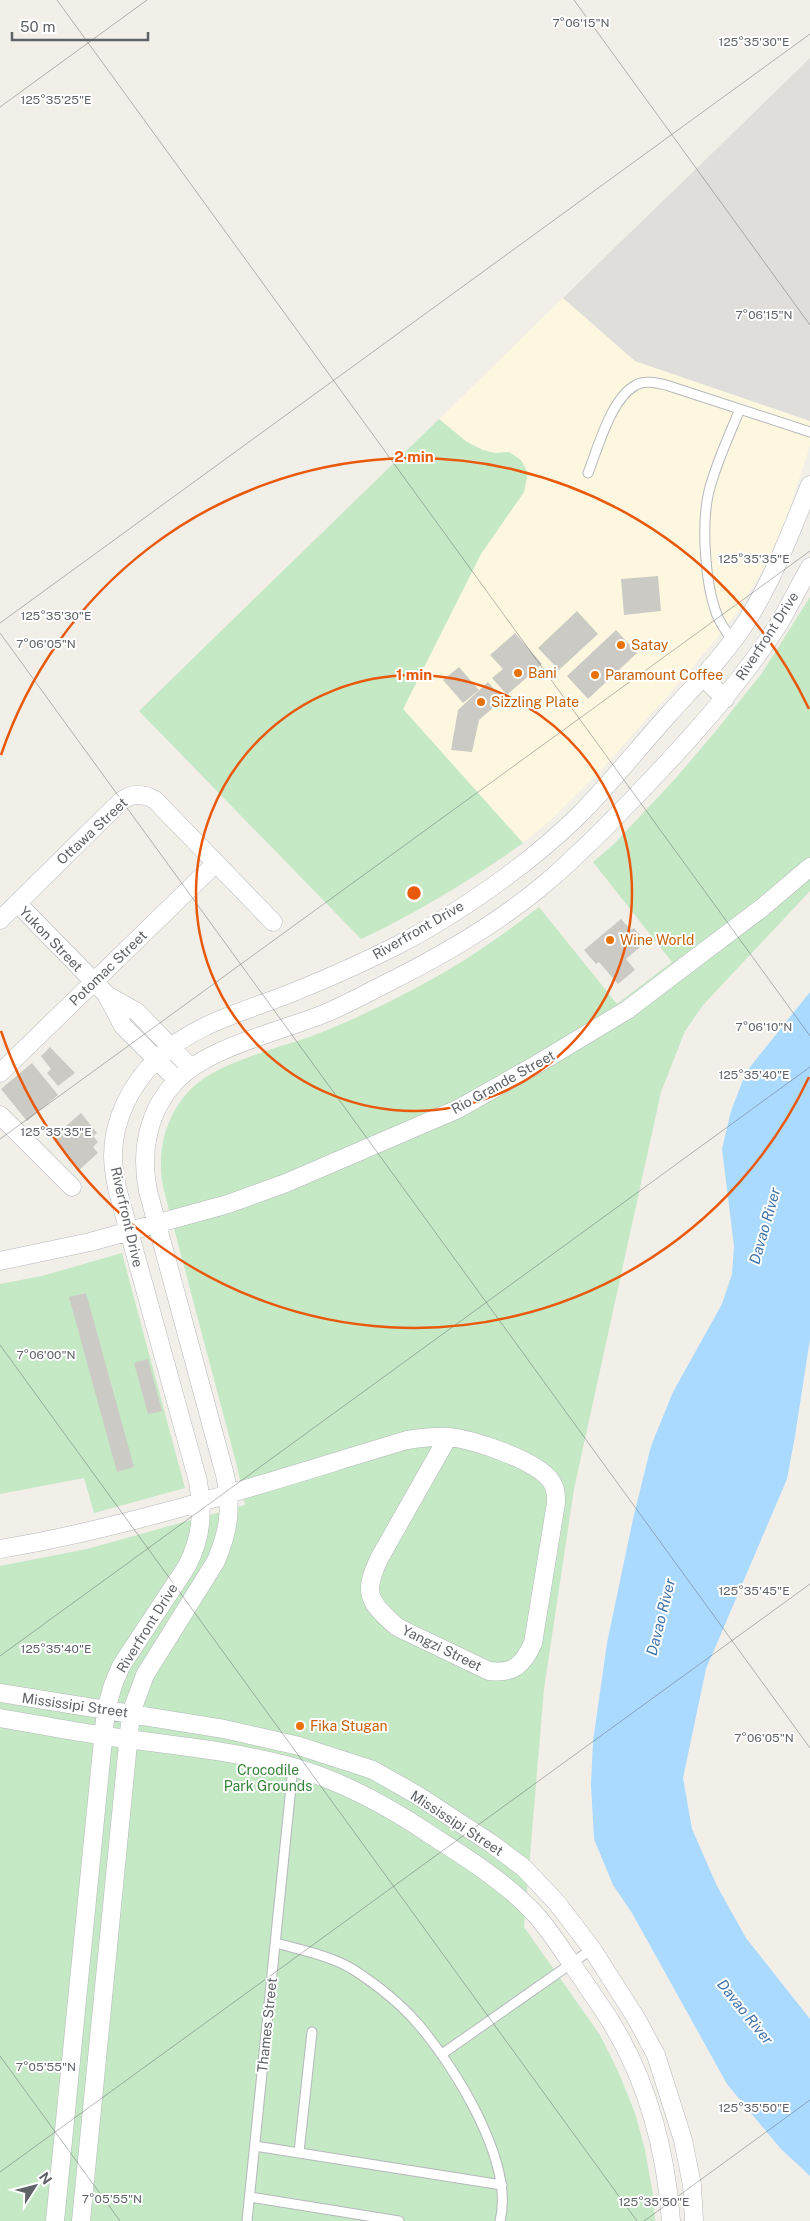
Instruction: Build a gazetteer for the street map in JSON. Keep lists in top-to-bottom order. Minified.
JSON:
{"streets":{"street":["Riverfront Drive","Ottawa Street","Yukon Street","Potomac Street","Rio Grande Street","Yangzi Street","Mississipi Street"],"lane":["Thames Street"]},"crossings":[["Riverfront Drive","Yukon Street"],["Riverfront Drive","Rio Grande Street"],["Riverfront Drive","Yangzi Street"],["Riverfront Drive","Mississipi Street"],["Ottawa Street","Yukon Street"],["Ottawa Street","Potomac Street"],["Yukon Street","Potomac Street"],["Mississipi Street","Thames Street"]],"water":["Davao River"],"parks":["Crocodile Park Grounds"],"places":["Satay","Bani","Paramount Coffee","Sizzling Plate","Wine World","Fika Stugan"],"scale_bar":"50 m","north":"top right","coordinates":["7°06'15\"N","125°35'30\"E","125°35'25\"E","125°35'35\"E","7°06'05\"N","7°06'10\"N","125°35'40\"E","7°06'00\"N","125°35'45\"E","7°05'55\"N","125°35'50\"E"],"rings":["2 min","1 min"]}
